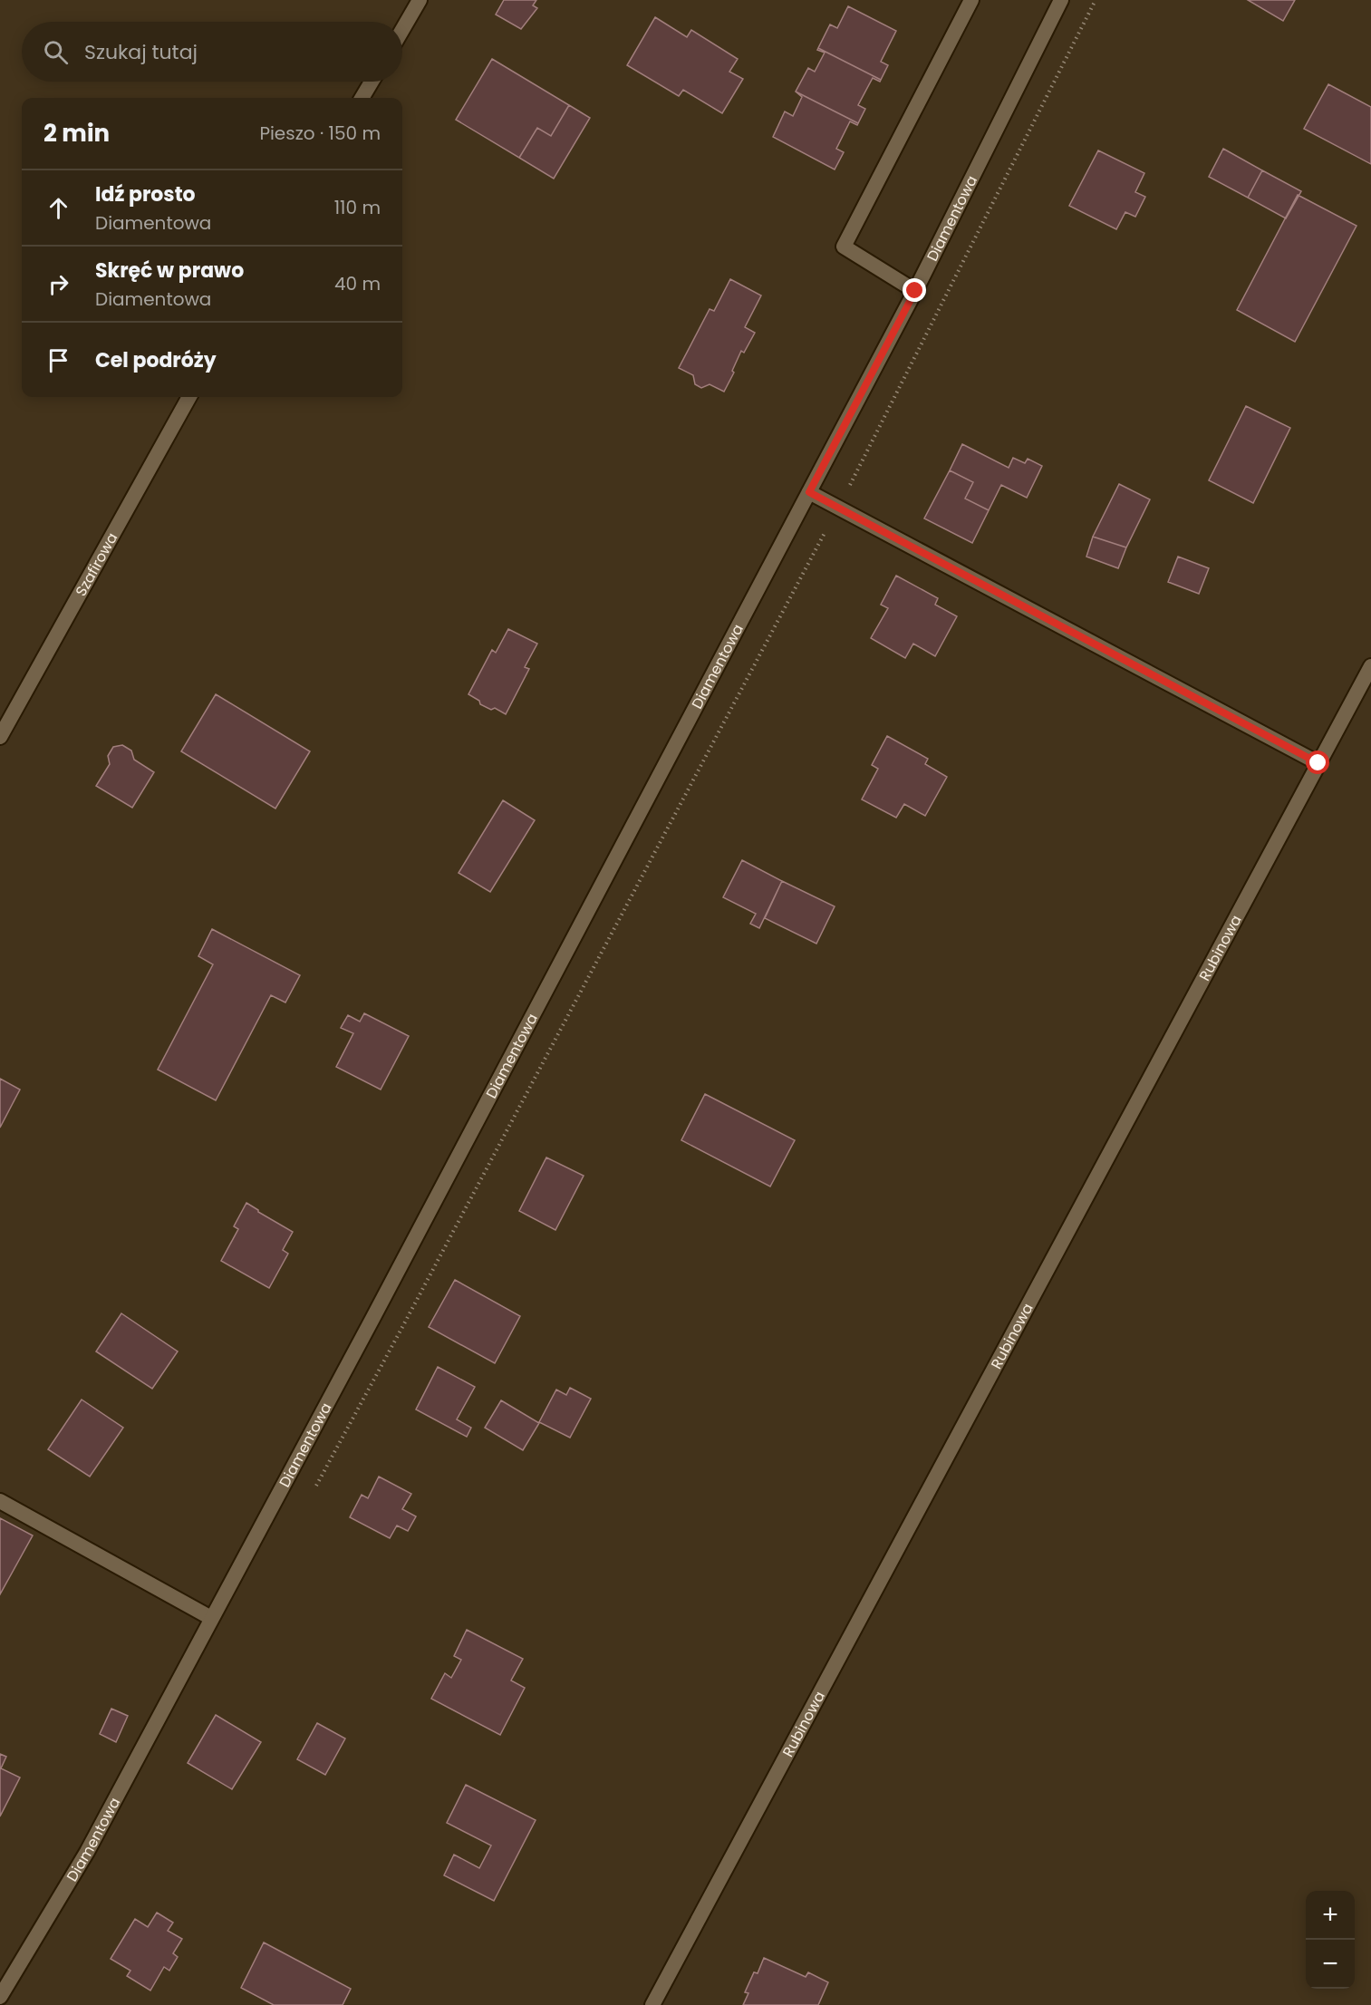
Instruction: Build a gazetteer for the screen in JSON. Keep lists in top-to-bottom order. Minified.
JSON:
{"streets":{"street":["Diamentowa","Szafirowa","Rubinowa"]},"page":{"search":"Szukaj tutaj","heading":["2 min","Pieszo · 150 m"],"list":[["Idź prosto","Diamentowa","110 m"],["Skręć w prawo","Diamentowa","40 m"],"Cel podróży"],"map_buttons":["+","−"]}}
